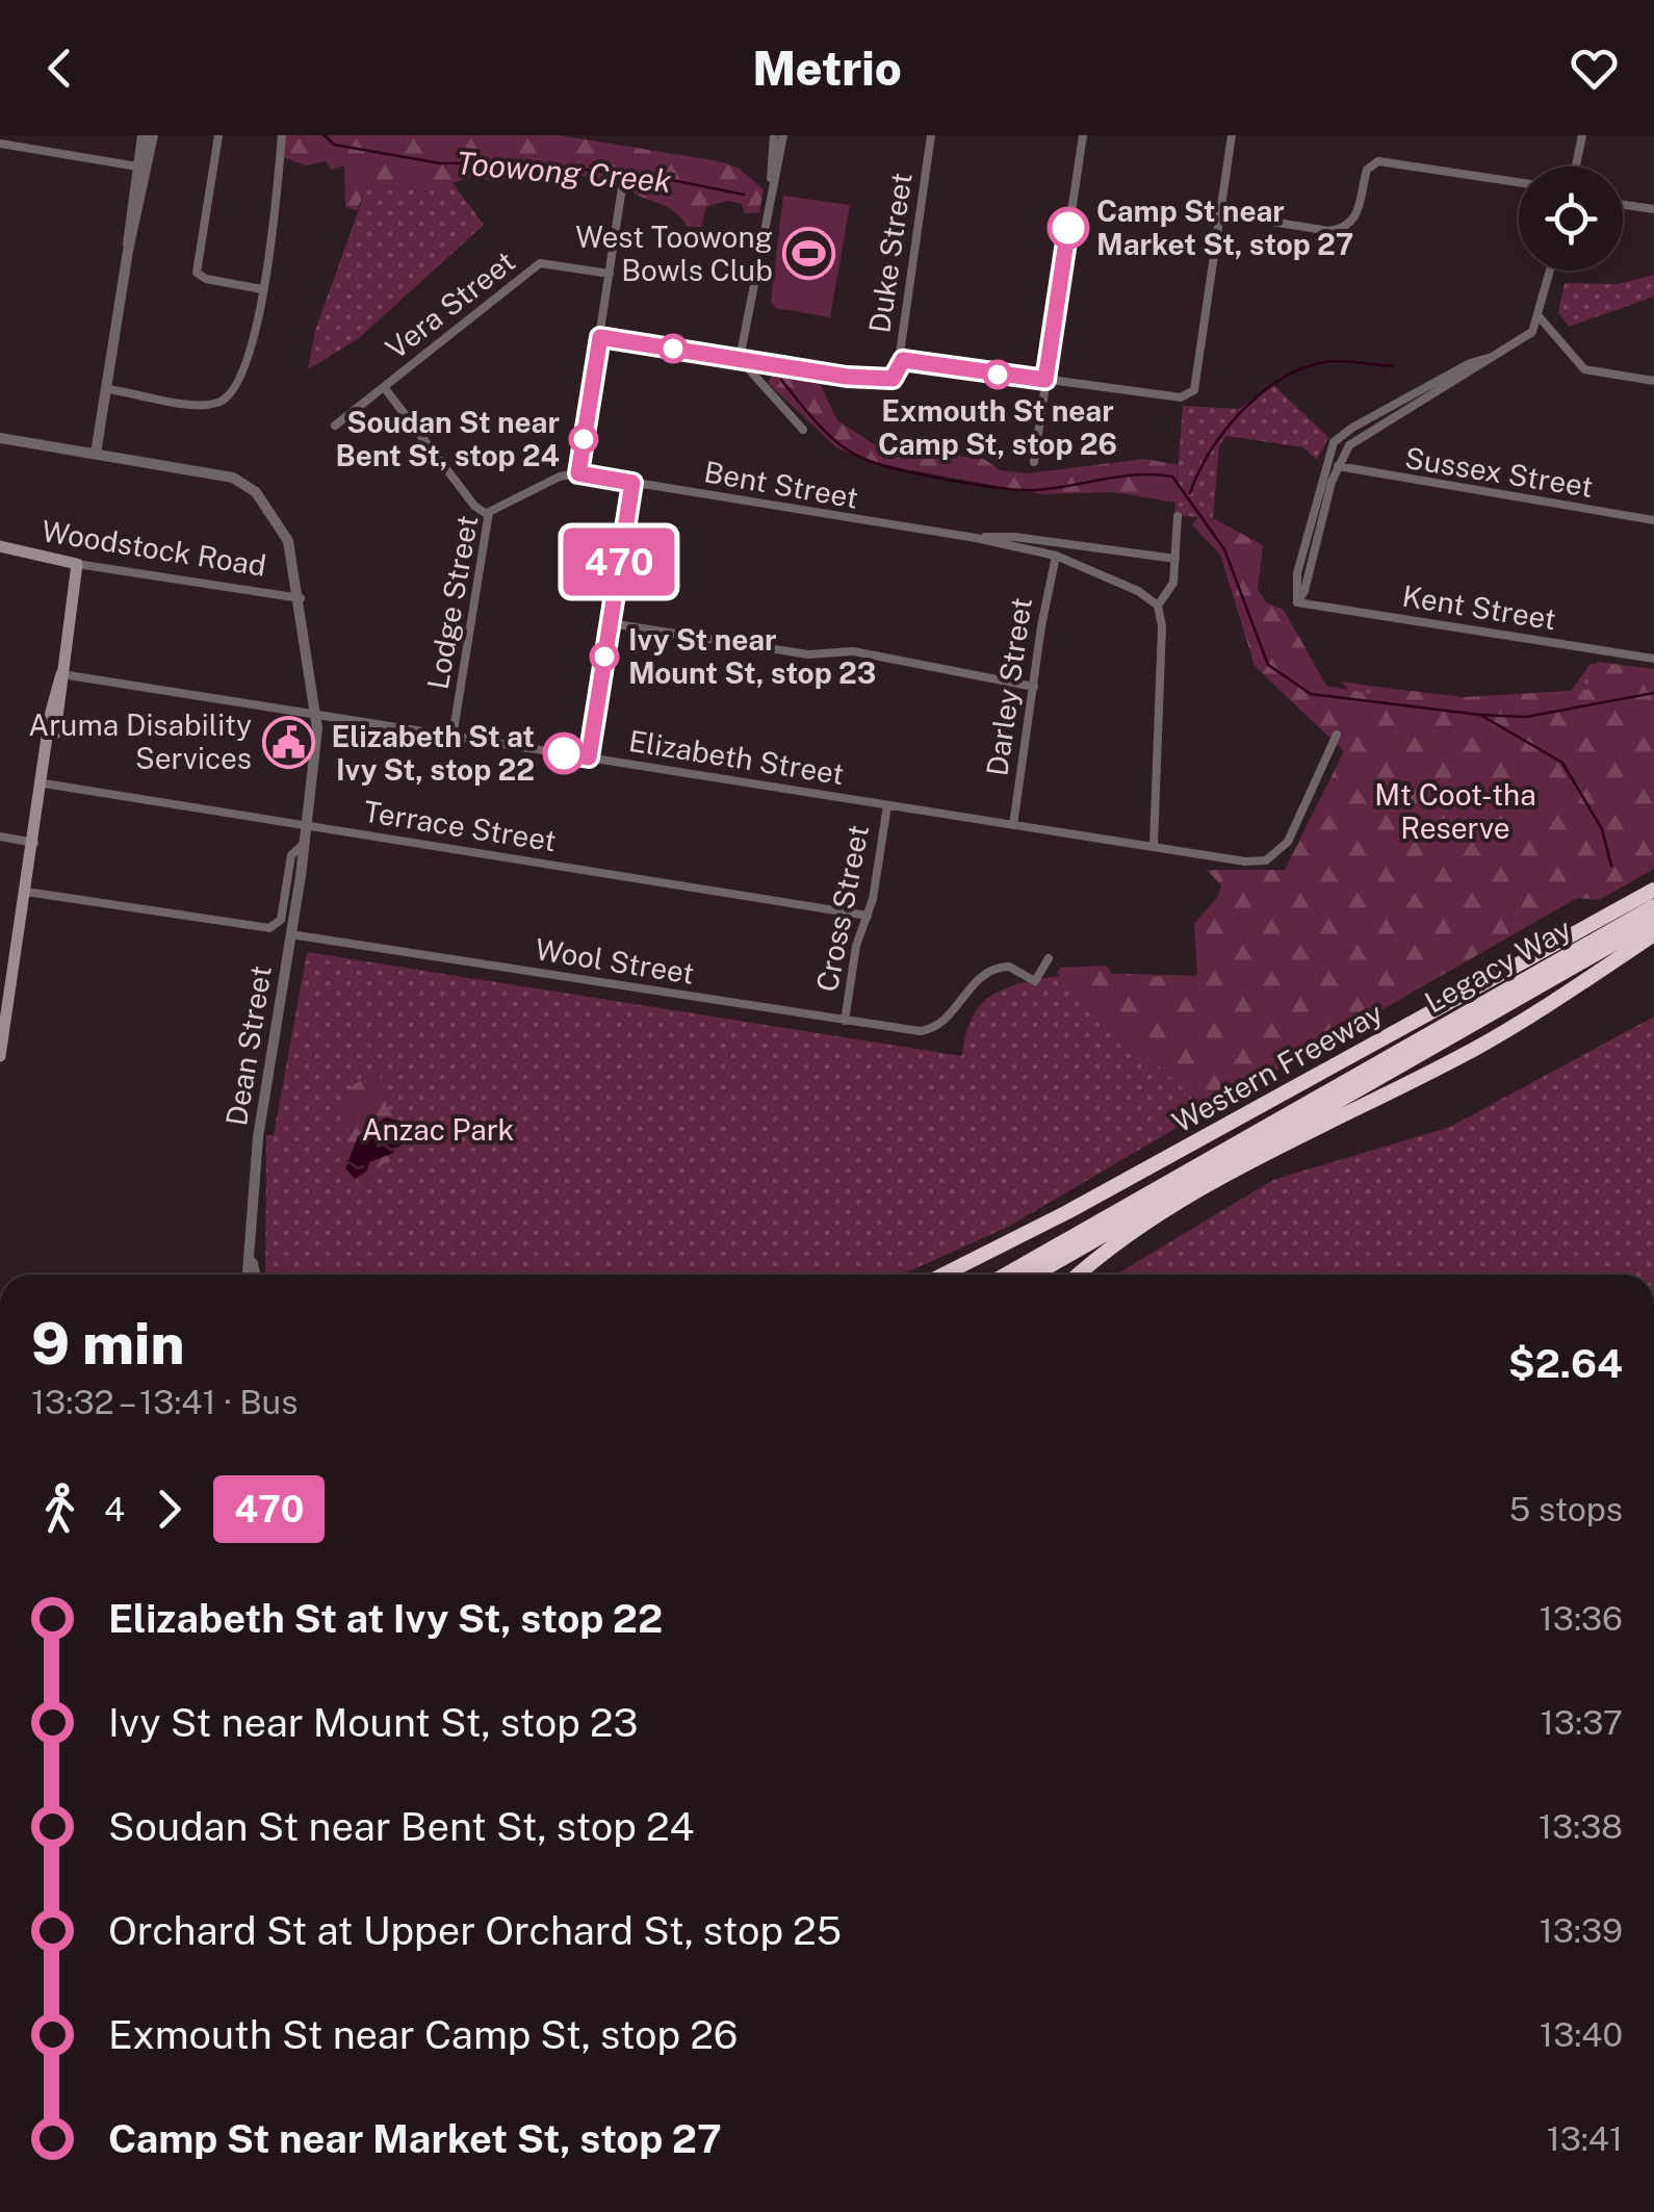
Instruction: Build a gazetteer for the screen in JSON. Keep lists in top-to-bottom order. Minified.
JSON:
{"streets":{"highway":["Legacy Way","Western Freeway"],"main road":["Woodstock Road"],"street":["Duke Street","Vera Street","Sussex Street","Bent Street","Lodge Street","Kent Street","Darley Street","Elizabeth Street","Terrace Street","Cross Street","Wool Street","Dean Street"]},"crossings":[["Bent Street","Lodge Street"],["Bent Street","Darley Street"],["Woodstock Road","Dean Street"],["Lodge Street","Elizabeth Street"],["Darley Street","Elizabeth Street"],["Elizabeth Street","Cross Street"],["Elizabeth Street","Dean Street"],["Terrace Street","Cross Street"],["Terrace Street","Dean Street"],["Cross Street","Wool Street"],["Wool Street","Dean Street"]],"water":["Toowong Creek"],"parks":["Mt Coot-tha Reserve","Anzac Park"],"places":{"other":["Camp St near Market St, stop 27","Exmouth St near Camp St, stop 26","Soudan St near Bent St, stop 24","Ivy St near Mount St, stop 23","Elizabeth St at Ivy St, stop 22"],"sports":["West Toowong Bowls Club"],"public building":["Aruma Disability Services"]},"lines":["bus line 470"],"page":{"header":"Metrio","on_map":"470","heading":["9 min","13:32 – 13:41 · Bus","$2.64"],"legs":["4","470","5 stops"],"list":[{"name":"Elizabeth St at Ivy St, stop 22","value":"13:36"},{"name":"Ivy St near Mount St, stop 23","value":"13:37"},{"name":"Soudan St near Bent St, stop 24","value":"13:38"},{"name":"Orchard St at Upper Orchard St, stop 25","value":"13:39"},{"name":"Exmouth St near Camp St, stop 26","value":"13:40"},{"name":"Camp St near Market St, stop 27","value":"13:41"}]}}
